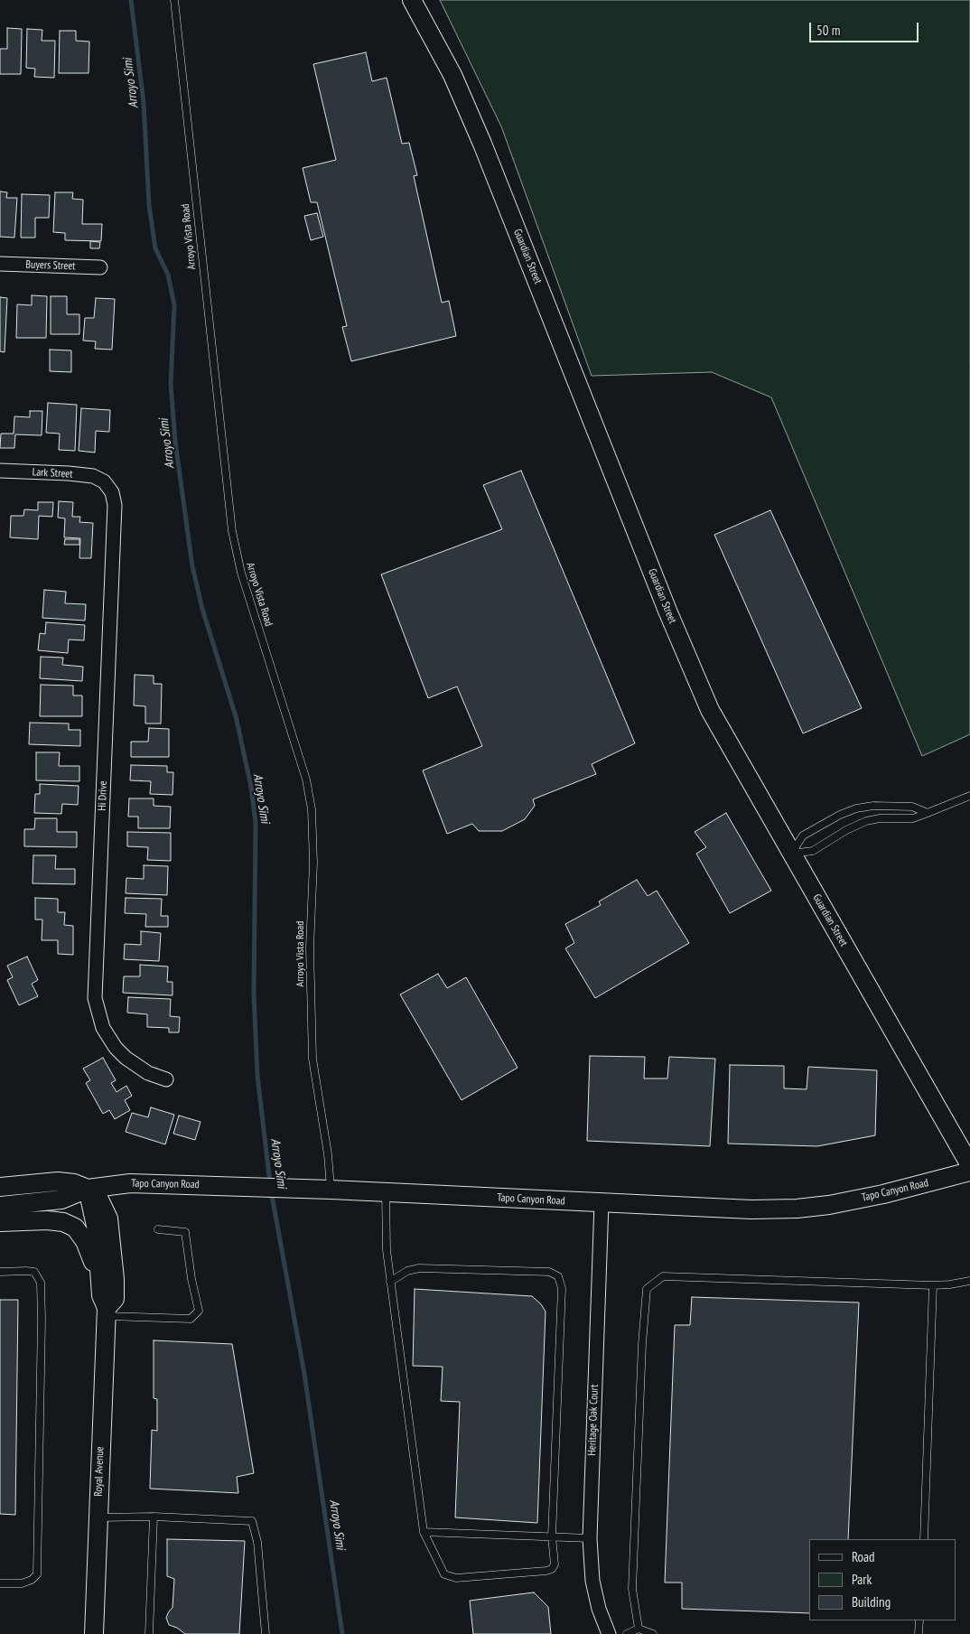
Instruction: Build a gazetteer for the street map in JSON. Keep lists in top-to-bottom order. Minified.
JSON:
{"streets":{"street":["Guardian Street","Buyers Street","Lark Street","Hi Drive","Tapo Canyon Road","Heritage Oak Court","Royal Avenue"],"lane":["Arroyo Vista Road"]},"crossings":[["Arroyo Vista Road","Tapo Canyon Road"],["Lark Street","Hi Drive"],["Tapo Canyon Road","Heritage Oak Court"],["Tapo Canyon Road","Royal Avenue"]],"water":["Arroyo Simi"],"legend":["Road","Park","Building"],"scale_bar":"50 m"}
